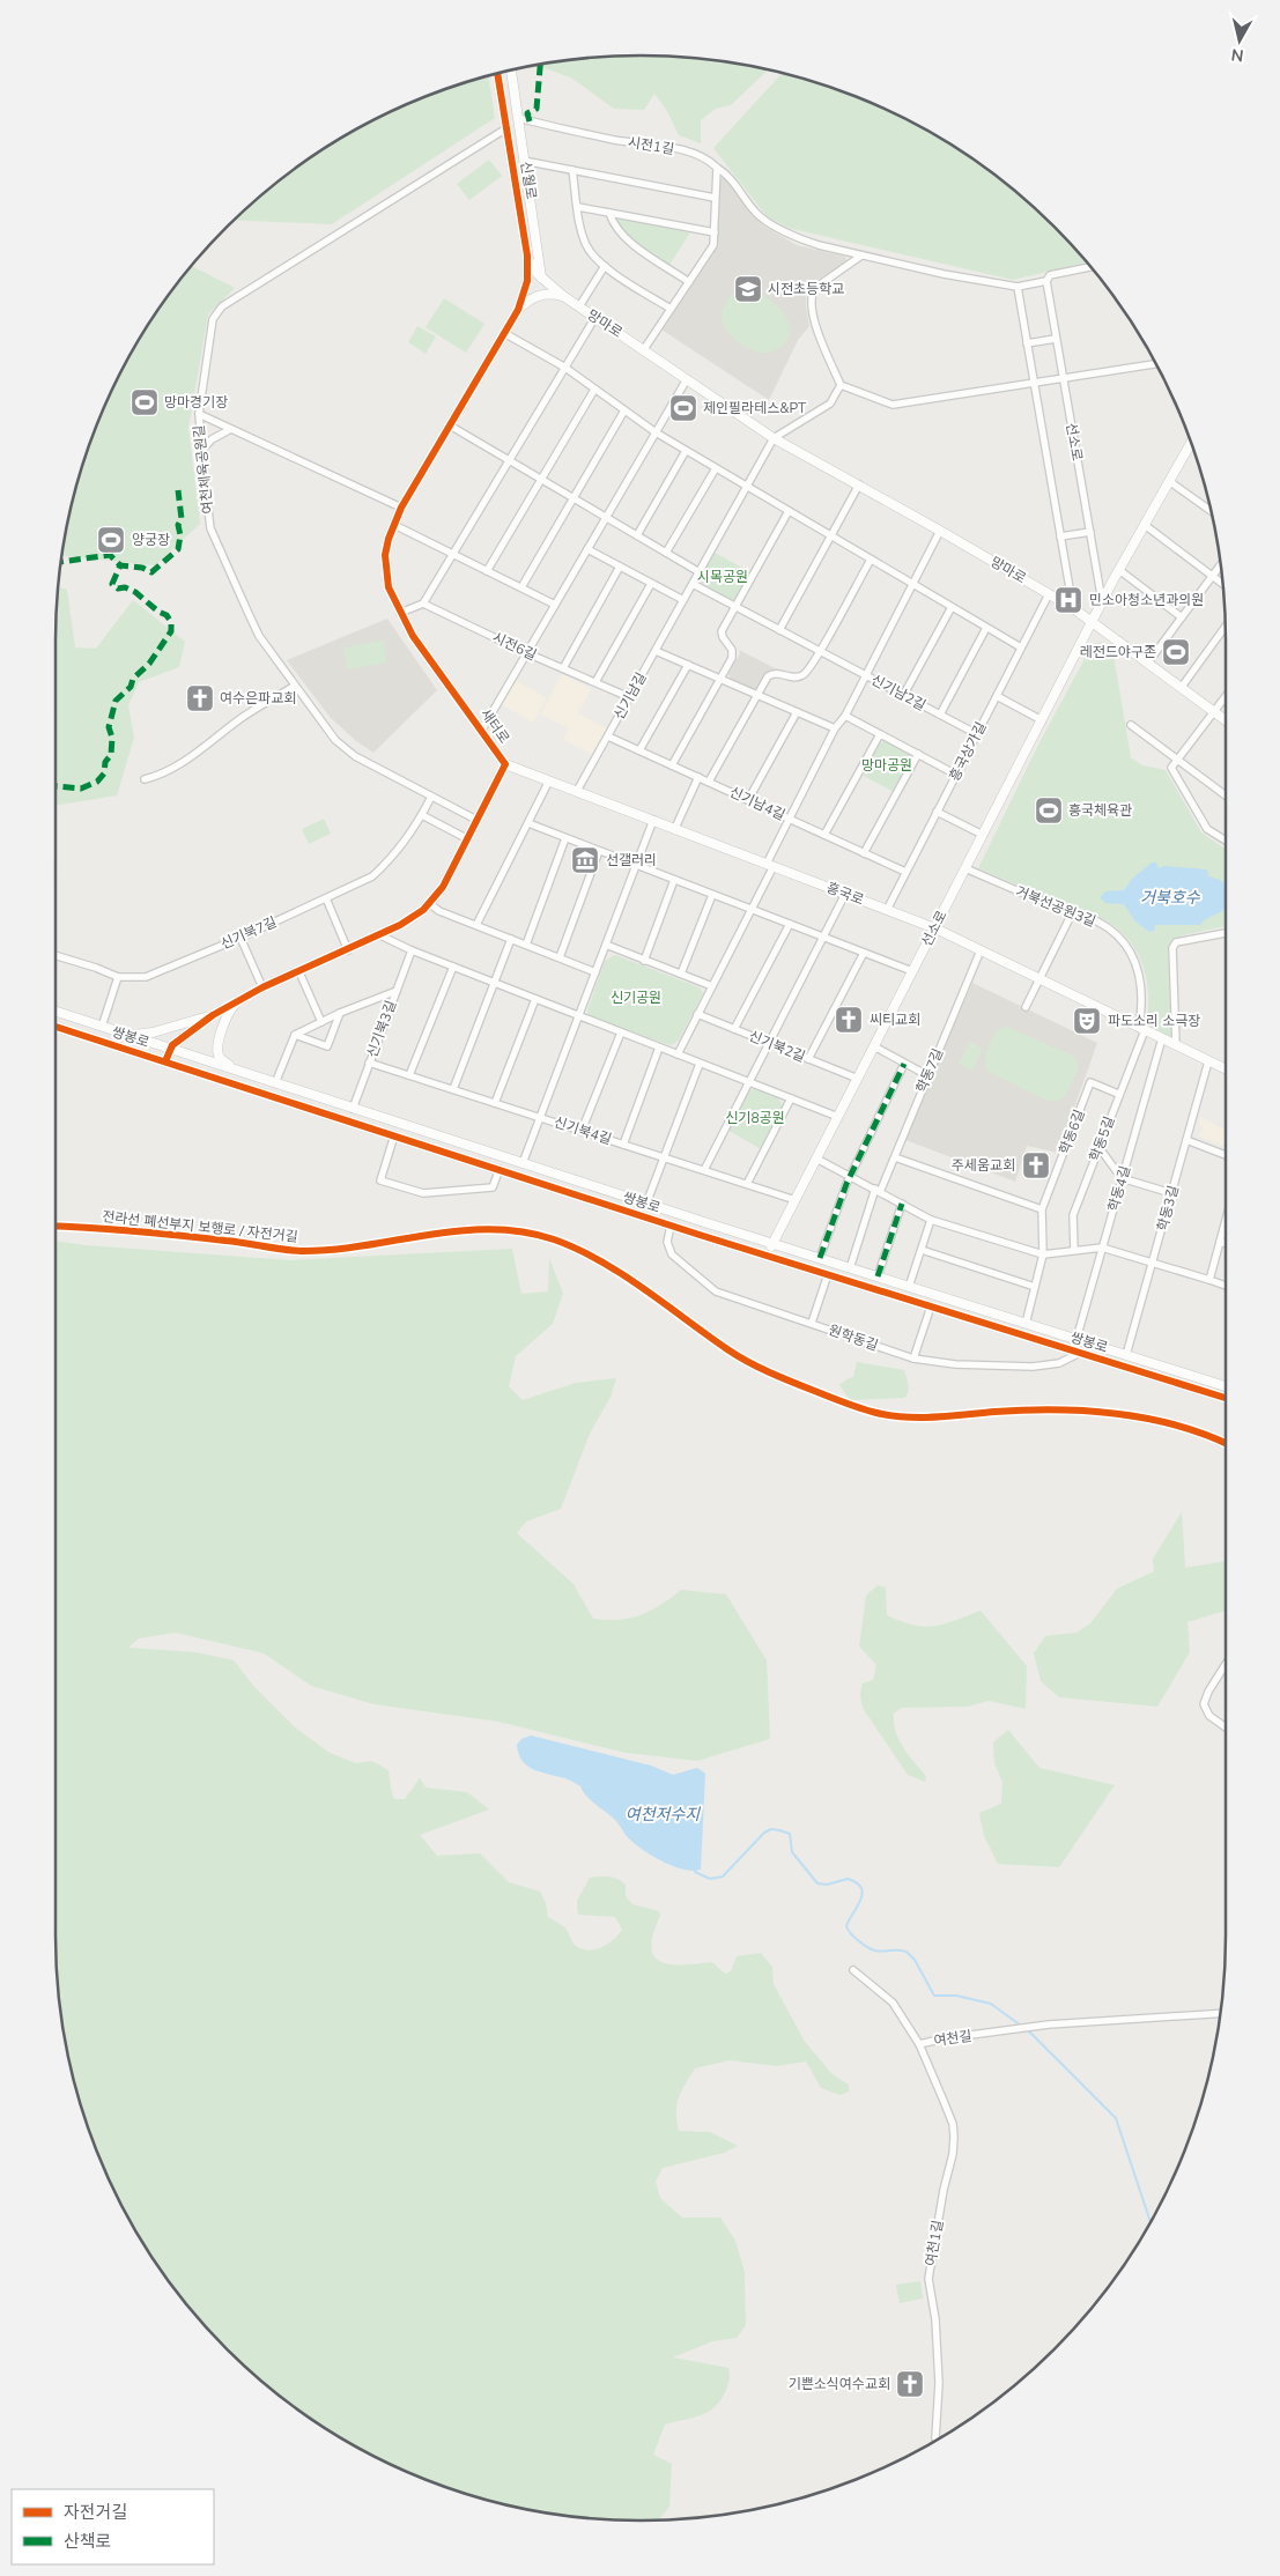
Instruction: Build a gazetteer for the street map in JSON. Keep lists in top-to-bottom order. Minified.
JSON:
{"streets":{"street":["시전1길","신월로","망마로","선소로","여천체육공원길","시전6길","신기남2길","신기남길","새터로","흥국상가길","신기남4길","흥국로","거북선공원3길","신기북7길","신기북3길","쌍봉로","신기북2길","학동7길","신기북4길","학동6길","학동5길","학동4길","학동3길","원학동길","여천길","여천1길"],"cycle path":["전라선 폐선부지 보행로 / 자전거길"]},"crossings":[["시전1길","신월로"],["신월로","망마로"],["신월로","여천체육공원길"],["신월로","새터로"],["망마로","선소로"],["망마로","신기남길"],["망마로","흥국상가길"],["선소로","흥국로"],["선소로","거북선공원3길"],["선소로","쌍봉로"],["선소로","신기북2길"],["선소로","신기북4길"],["여천체육공원길","새터로"],["여천체육공원길","신기북7길"],["시전6길","신기남길"],["신기남2길","신기남길"],["신기남2길","흥국상가길"],["신기남길","신기남4길"],["신기남길","흥국로"],["새터로","흥국로"],["새터로","쌍봉로"],["흥국상가길","신기남4길"],["흥국상가길","흥국로"],["흥국로","거북선공원3길"],["흥국로","학동7길"],["흥국로","학동5길"],["흥국로","학동4길"],["흥국로","학동3길"],["거북선공원3길","학동5길"],["신기북3길","쌍봉로"],["신기북3길","신기북4길"],["쌍봉로","학동7길"],["쌍봉로","학동6길"],["쌍봉로","학동4길"],["쌍봉로","학동3길"],["쌍봉로","원학동길"],["학동6길","학동5길"],["여천길","여천1길"]],"water":["거북호수","여천저수지"],"parks":["시목공원","망마공원","신기공원","신기8공원"],"places":{"school or university":["시전초등학교"],"sports":["망마경기장","제인필라테스&PT","양궁장","레전드야구존","흥국체육관"],"hospital":["민소아청소년과의원"],"church":["여수은파교회","씨티교회","주세움교회","기쁜소식여수교회"],"museum":["선갤러리"],"theatre":["파도소리 소극장"]},"legend":["자전거길","산책로"],"north":"bottom"}
